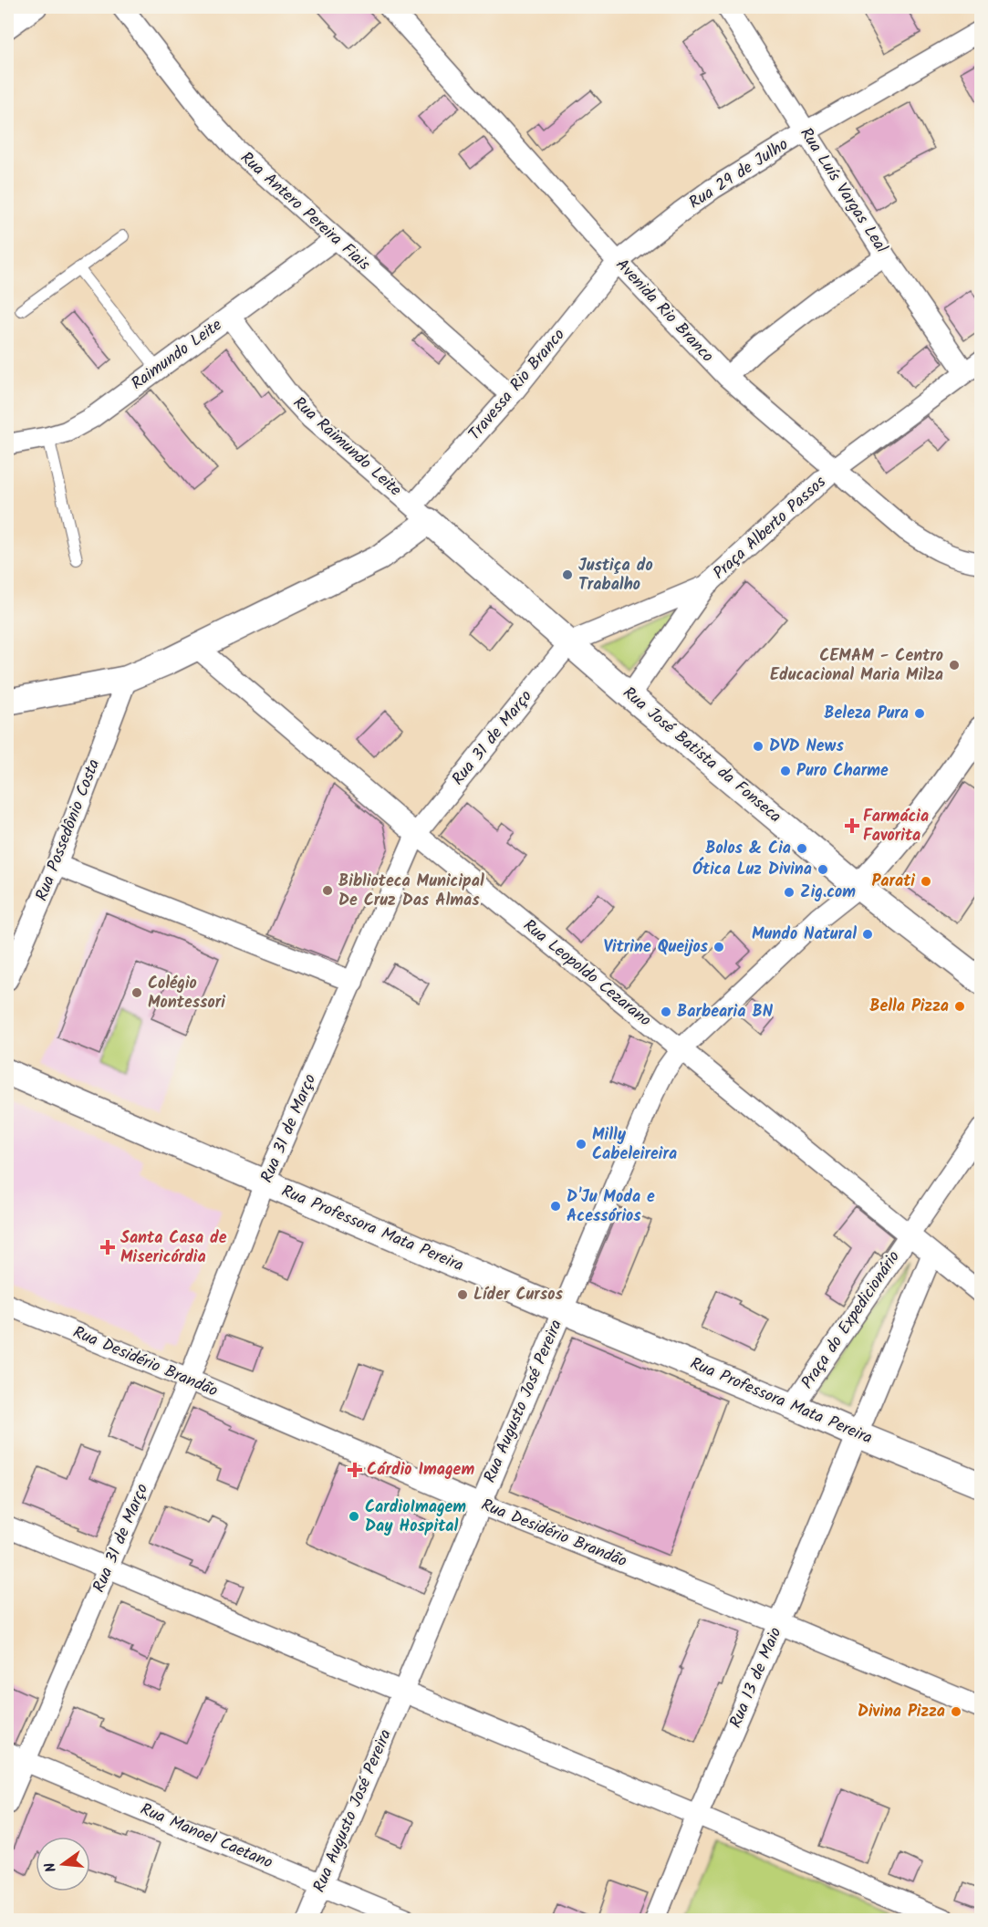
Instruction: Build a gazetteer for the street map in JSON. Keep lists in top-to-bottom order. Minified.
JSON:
{"streets":{"street":["Rua 29 de Julho","Rua Luís Vargas Leal","Rua Antero Pereira Fiais","Avenida Rio Branco","Raimundo Leite","Travessa Rio Branco","Rua Raimundo Leite","Praça Alberto Passos","Rua 31 de Março","Rua José Batista da Fonseca","Rua Possedônio Costa","Rua Leopoldo Cezarano","Rua Professora Mata Pereira","Praça do Expedicionário","Rua Desidério Brandão","Rua Augusto José Pereira","Rua 13 de Maio","Rua Manoel Caetano"]},"crossings":[["Rua 29 de Julho","Rua Luís Vargas Leal"],["Rua 29 de Julho","Avenida Rio Branco"],["Rua 29 de Julho","Travessa Rio Branco"],["Rua Luís Vargas Leal","Praça Alberto Passos"],["Rua Antero Pereira Fiais","Raimundo Leite"],["Rua Antero Pereira Fiais","Travessa Rio Branco"],["Avenida Rio Branco","Travessa Rio Branco"],["Avenida Rio Branco","Praça Alberto Passos"],["Raimundo Leite","Rua Raimundo Leite"],["Travessa Rio Branco","Rua Raimundo Leite"],["Travessa Rio Branco","Rua José Batista da Fonseca"],["Rua Raimundo Leite","Rua José Batista da Fonseca"],["Praça Alberto Passos","Rua 31 de Março"],["Praça Alberto Passos","Rua José Batista da Fonseca"],["Rua 31 de Março","Rua José Batista da Fonseca"],["Rua 31 de Março","Rua Leopoldo Cezarano"],["Rua 31 de Março","Rua Professora Mata Pereira"],["Rua 31 de Março","Rua Desidério Brandão"],["Rua 31 de Março","Rua Manoel Caetano"],["Rua José Batista da Fonseca","Rua Augusto José Pereira"],["Rua Leopoldo Cezarano","Praça do Expedicionário"],["Rua Leopoldo Cezarano","Rua Augusto José Pereira"],["Rua Professora Mata Pereira","Praça do Expedicionário"],["Rua Professora Mata Pereira","Rua Augusto José Pereira"],["Rua Professora Mata Pereira","Rua 13 de Maio"],["Praça do Expedicionário","Rua 13 de Maio"],["Rua Desidério Brandão","Rua Augusto José Pereira"],["Rua Desidério Brandão","Rua 13 de Maio"],["Rua Augusto José Pereira","Rua Manoel Caetano"]],"places":{"other":["Justiça do Trabalho","CEMAM - Centro Educacional Maria Milza","Beleza Pura","DVD News","Puro Charme","Bolos & Cia","Ótica Luz Divina","Parati","Biblioteca Municipal De Cruz Das Almas","Zig.com","Mundo Natural","Vitrine Queijos","Colégio Montessori","Bella Pizza","Barbearia BN","Milly Cabeleireira","D'Ju Moda e Acessórios","Líder Cursos","CardioImagem Day Hospital","Divina Pizza"],"health":["Farmácia Favorita","Santa Casa de Misericórdia","Cárdio Imagem"]},"north":"left"}
